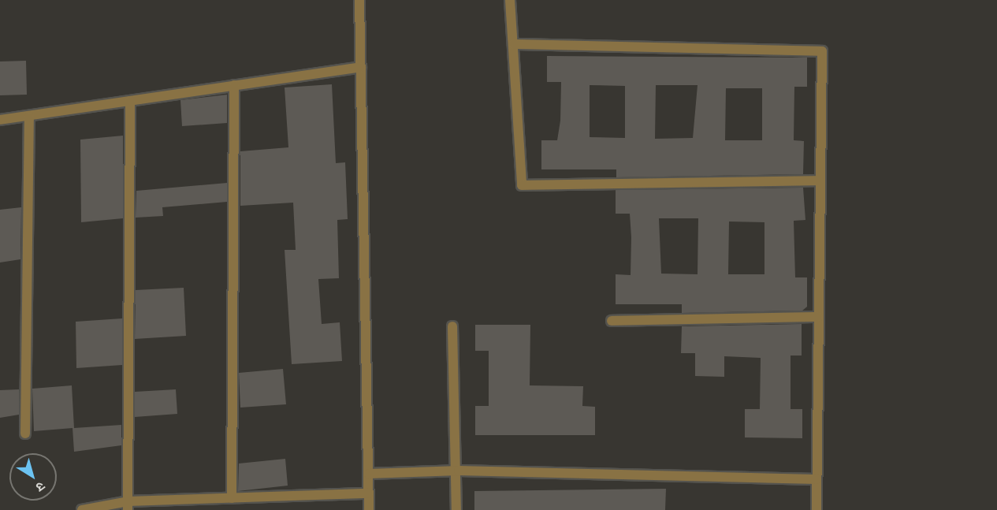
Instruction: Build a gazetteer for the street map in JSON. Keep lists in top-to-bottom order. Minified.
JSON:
{"north":"bottom right"}
